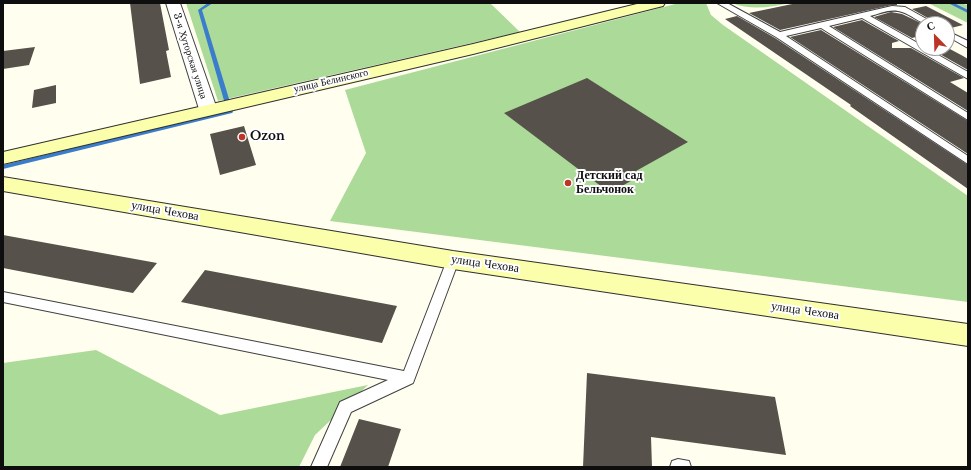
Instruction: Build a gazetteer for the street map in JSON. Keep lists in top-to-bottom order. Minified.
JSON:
{"streets":{"street":["3-я Хуторская улица","улица Белинского","улица Чехова"]},"crossings":[["3-я Хуторская улица","улица Белинского"]],"places":["Ozon","Детский сад Бельчонок"],"north":"top left"}
